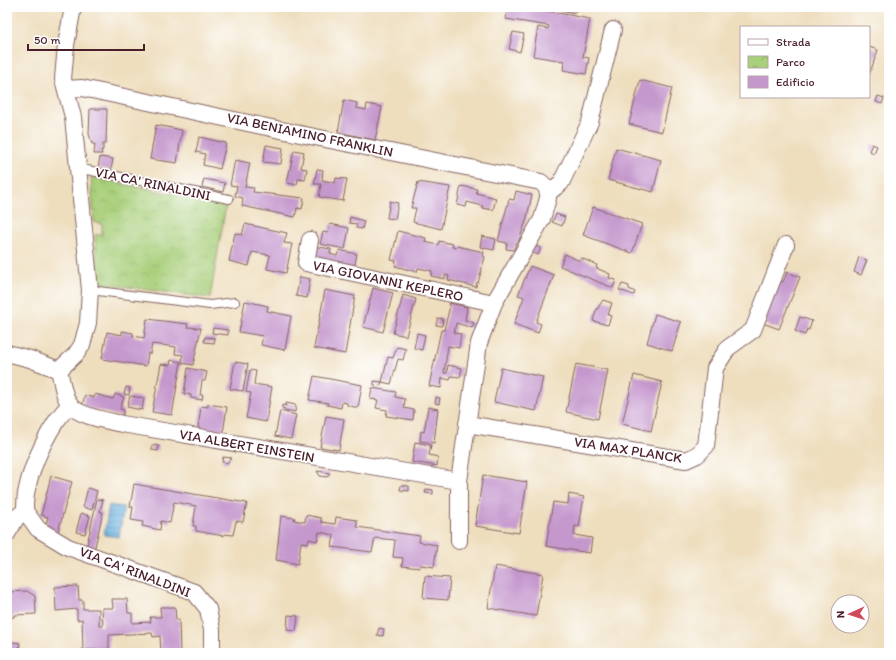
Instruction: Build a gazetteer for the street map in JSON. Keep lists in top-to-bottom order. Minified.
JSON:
{"streets":{"street":["VIA BENIAMINO FRANKLIN","VIA CA' RINALDINI","VIA GIOVANNI KEPLERO","VIA ALBERT EINSTEIN","VIA MAX PLANCK"]},"crossings":[["VIA BENIAMINO FRANKLIN","VIA CA' RINALDINI"]],"legend":["Strada","Parco","Edificio"],"scale_bar":"50 m","north":"left"}
